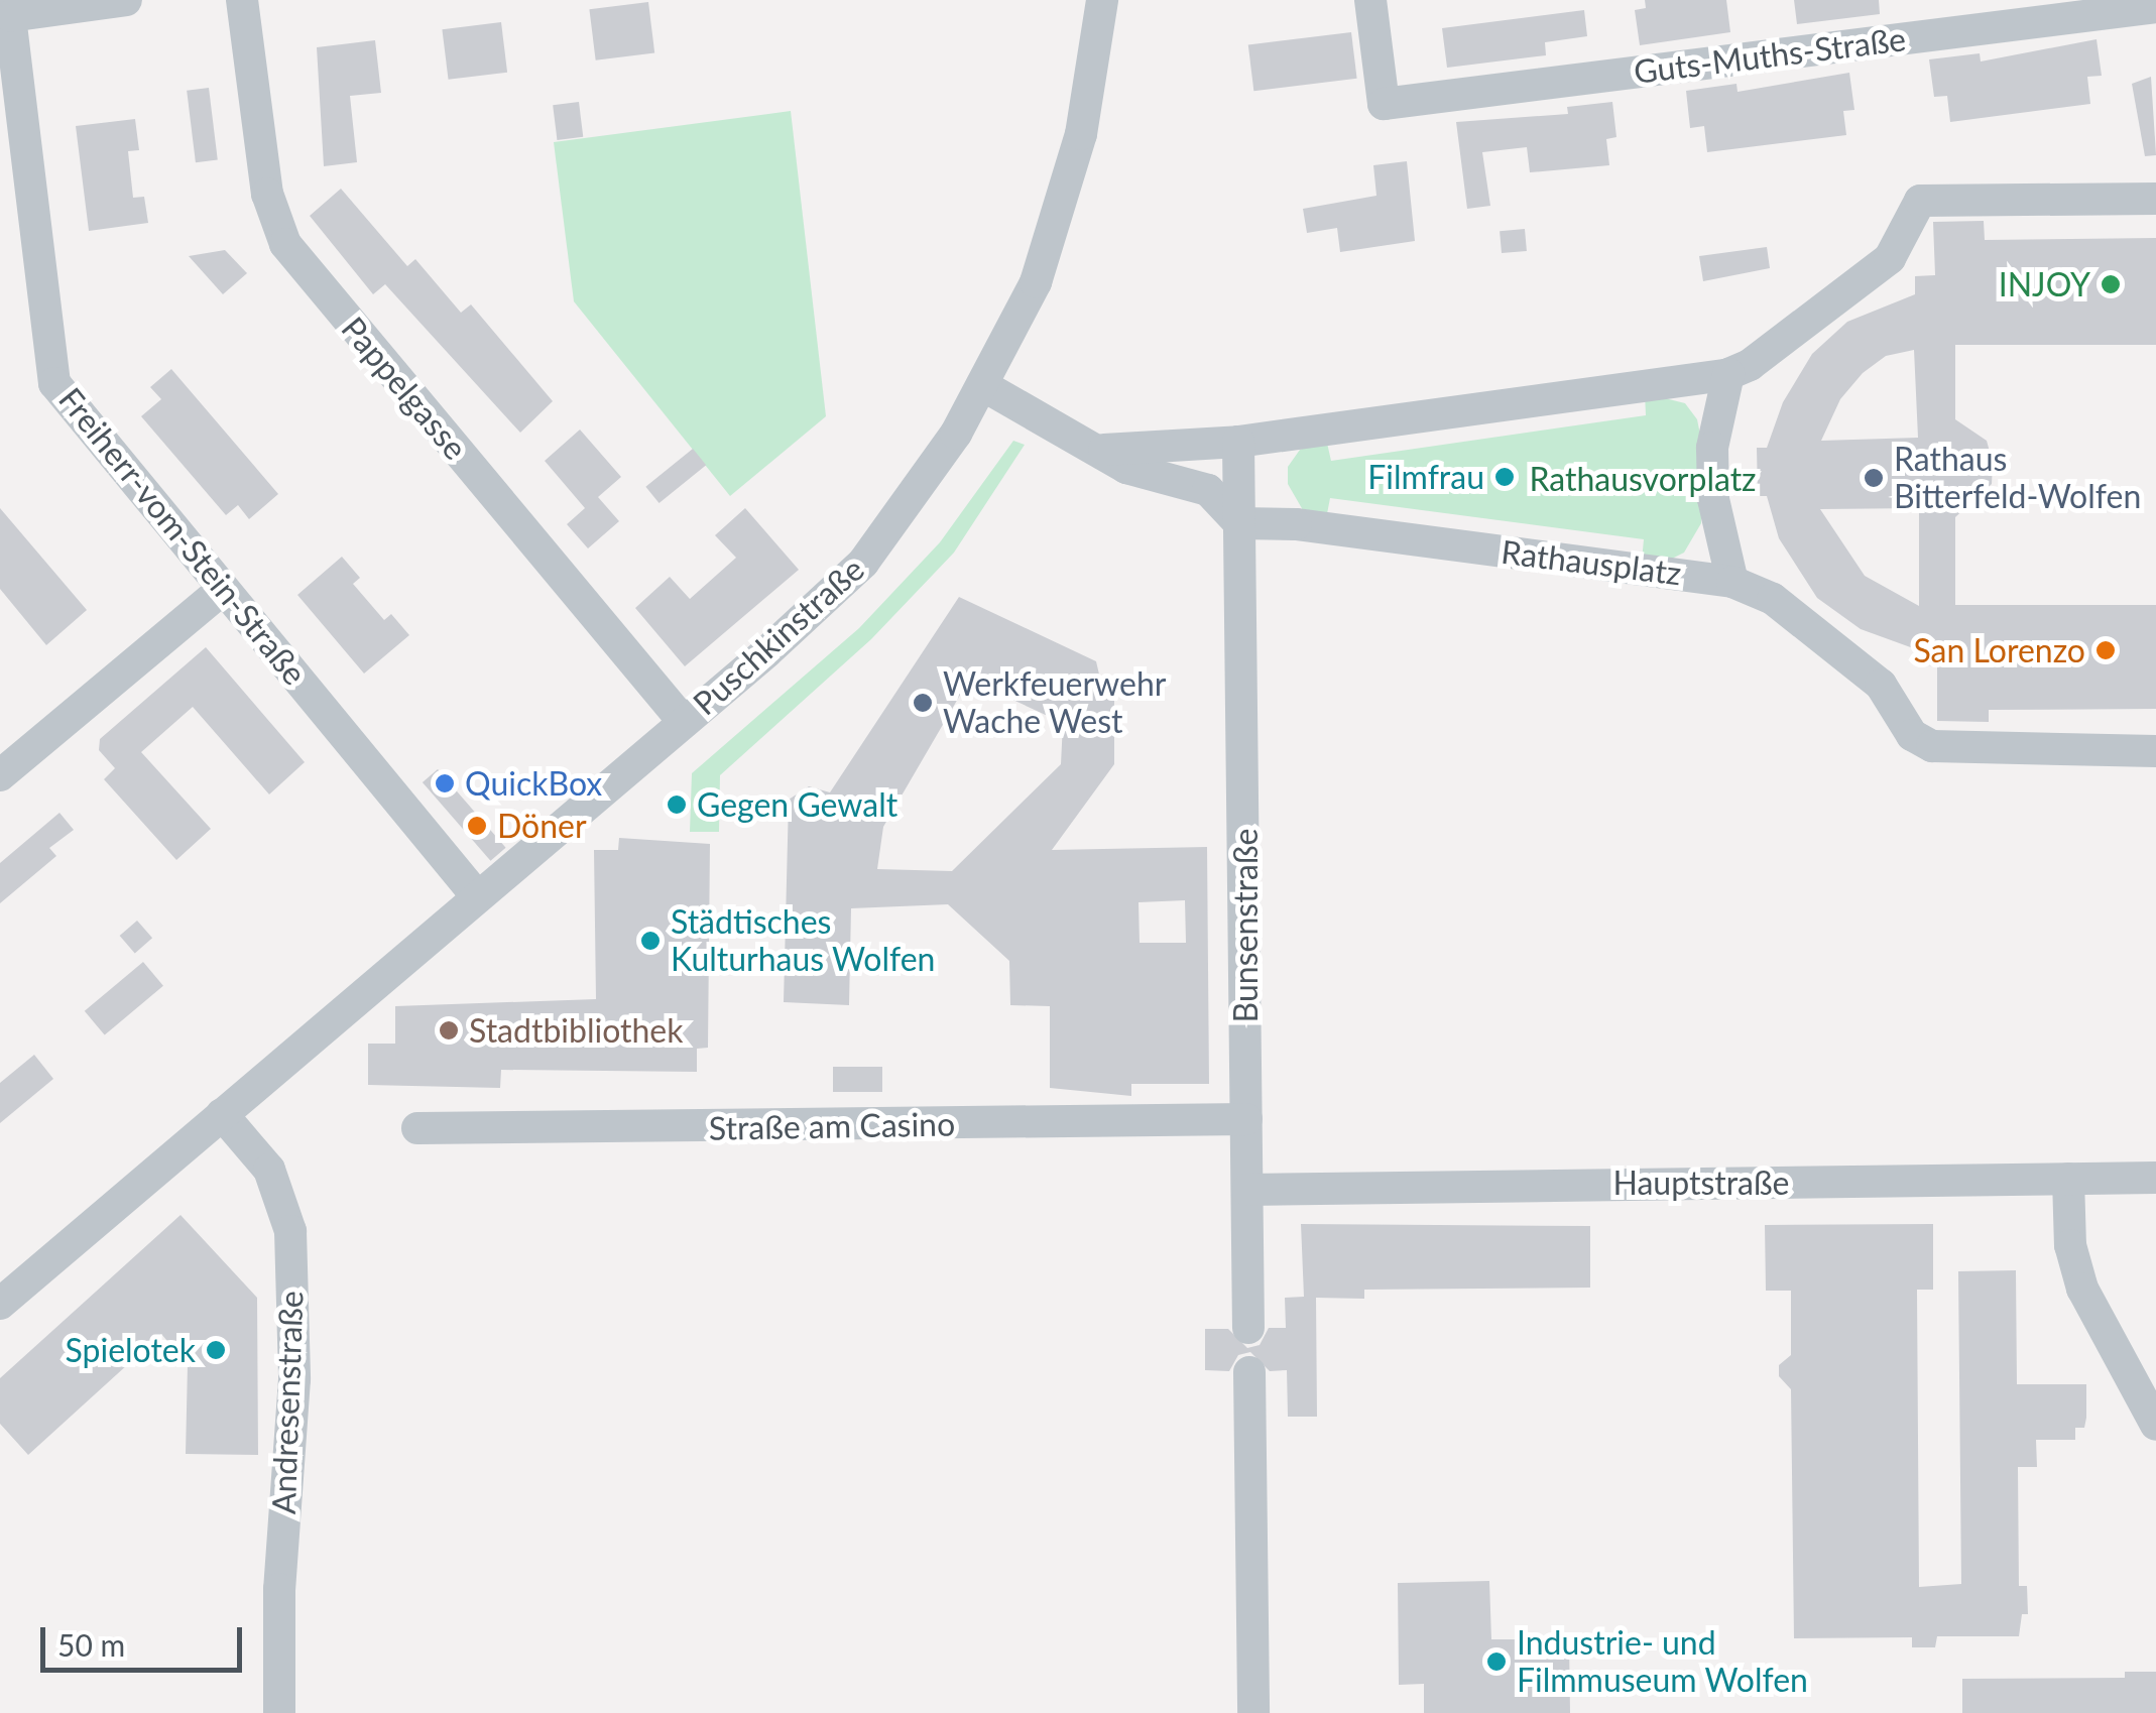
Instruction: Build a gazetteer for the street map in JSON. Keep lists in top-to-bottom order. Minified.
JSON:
{"streets":{"street":["Guts-Muths-Straße","Pappelgasse","Freiherr-vom-Stein-Straße","Rathausplatz","Puschkinstraße","Bunsenstraße","Straße am Casino","Hauptstraße","Andresenstraße"]},"crossings":[["Pappelgasse","Puschkinstraße"],["Freiherr-vom-Stein-Straße","Puschkinstraße"],["Rathausplatz","Bunsenstraße"],["Puschkinstraße","Andresenstraße"],["Bunsenstraße","Straße am Casino"],["Bunsenstraße","Hauptstraße"]],"parks":["Rathausvorplatz"],"places":["INJOY","Filmfrau","Rathaus Bitterfeld-Wolfen","San Lorenzo","Werkfeuerwehr Wache West","QuickBox","Gegen Gewalt","Döner","Städtisches Kulturhaus Wolfen","Stadtbibliothek","Spielotek","Industrie- und Filmmuseum Wolfen"],"scale_bar":"50 m"}
